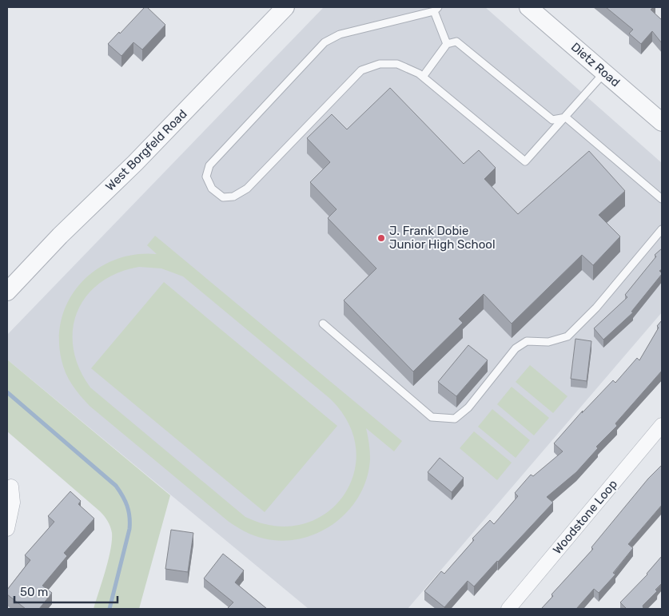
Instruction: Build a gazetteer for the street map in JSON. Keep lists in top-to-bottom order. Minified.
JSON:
{"streets":{"street":["Dietz Road","West Borgfeld Road","Woodstone Loop"]},"places":["J. Frank Dobie Junior High School"],"scale_bar":"50 m"}
